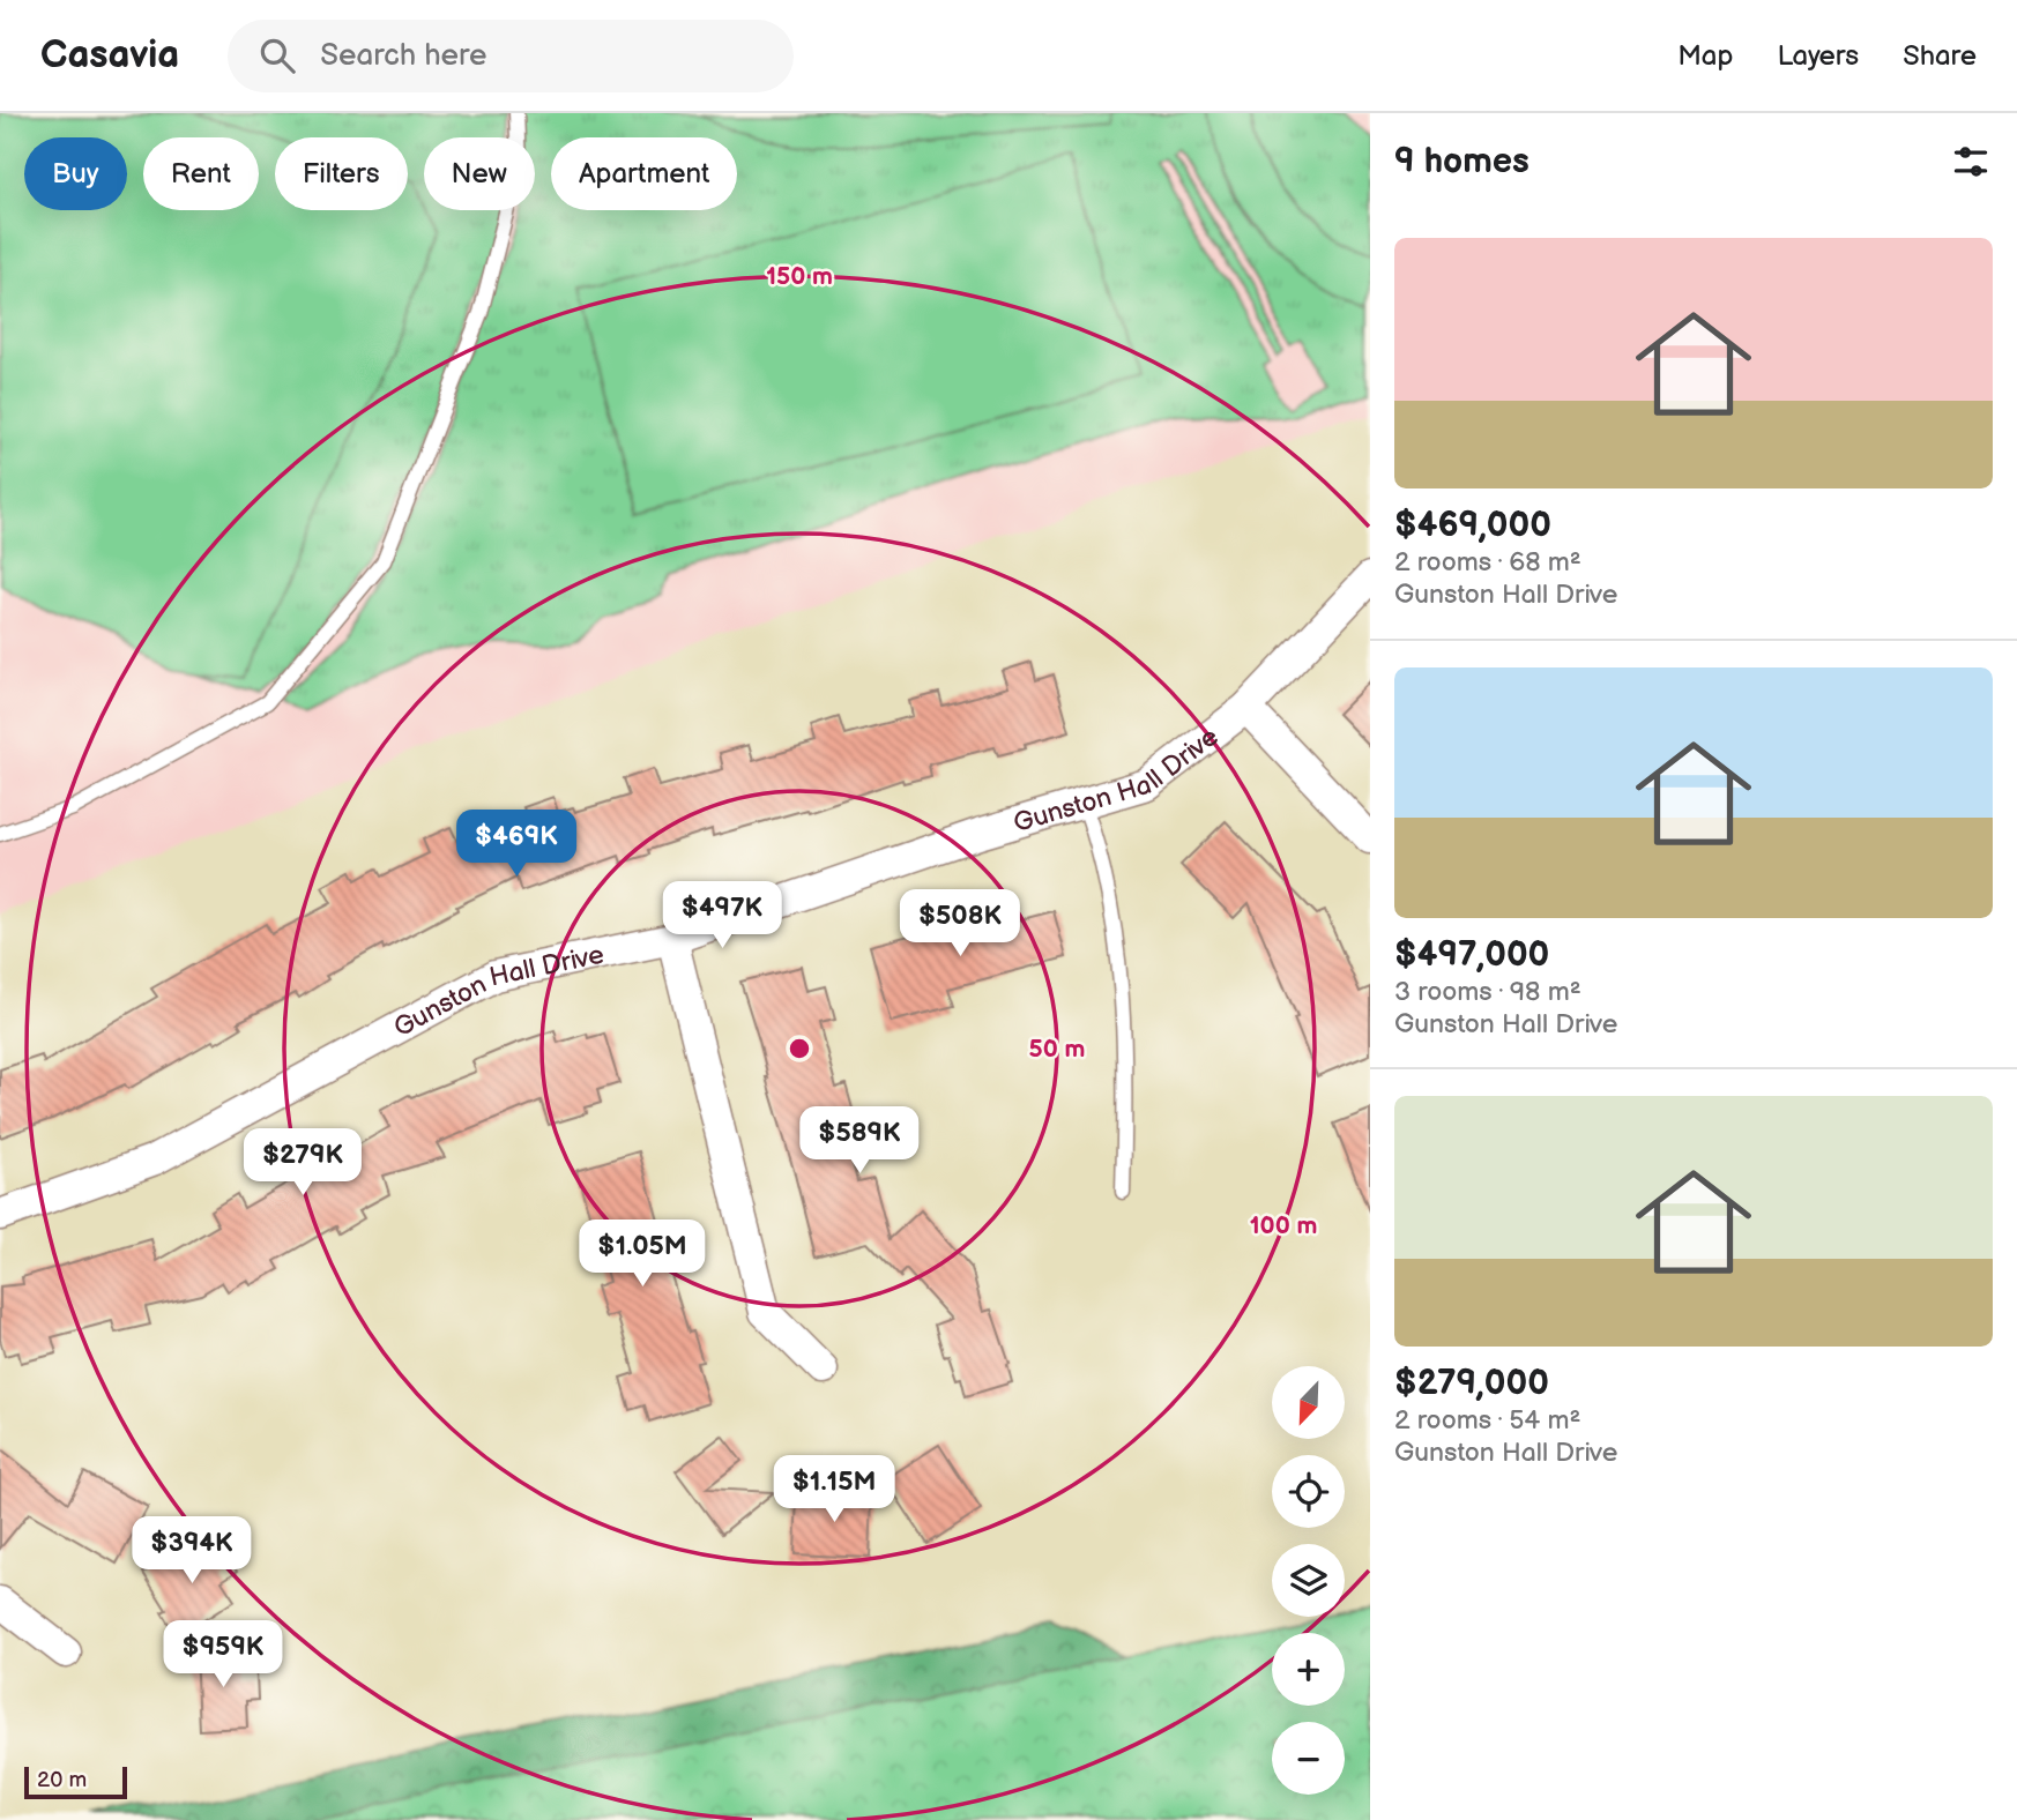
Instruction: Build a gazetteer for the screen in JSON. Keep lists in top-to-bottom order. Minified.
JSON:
{"streets":{"street":["Gunston Hall Drive"]},"scale_bar":"20 m","north":"bottom left","page":{"header":"Casavia","search":"Search here","nav":["Map","Layers","Share"],"heading":"9 homes","chip":["Buy","Rent","Filters","New","Apartment"],"list":[{"name":"$469,000","note":"2 rooms · 68 m² · Gunston Hall Drive"},{"name":"$497,000","note":"3 rooms · 98 m² · Gunston Hall Drive"},{"name":"$279,000","note":"2 rooms · 54 m² · Gunston Hall Drive"}],"price":["$469K","$497K","$508K","$589K","$279K","$1.05M","$1.15M","$394K","$959K"],"map_buttons":["+","−"],"scale":"20 m"},"rings":["150 m","50 m","100 m"]}
